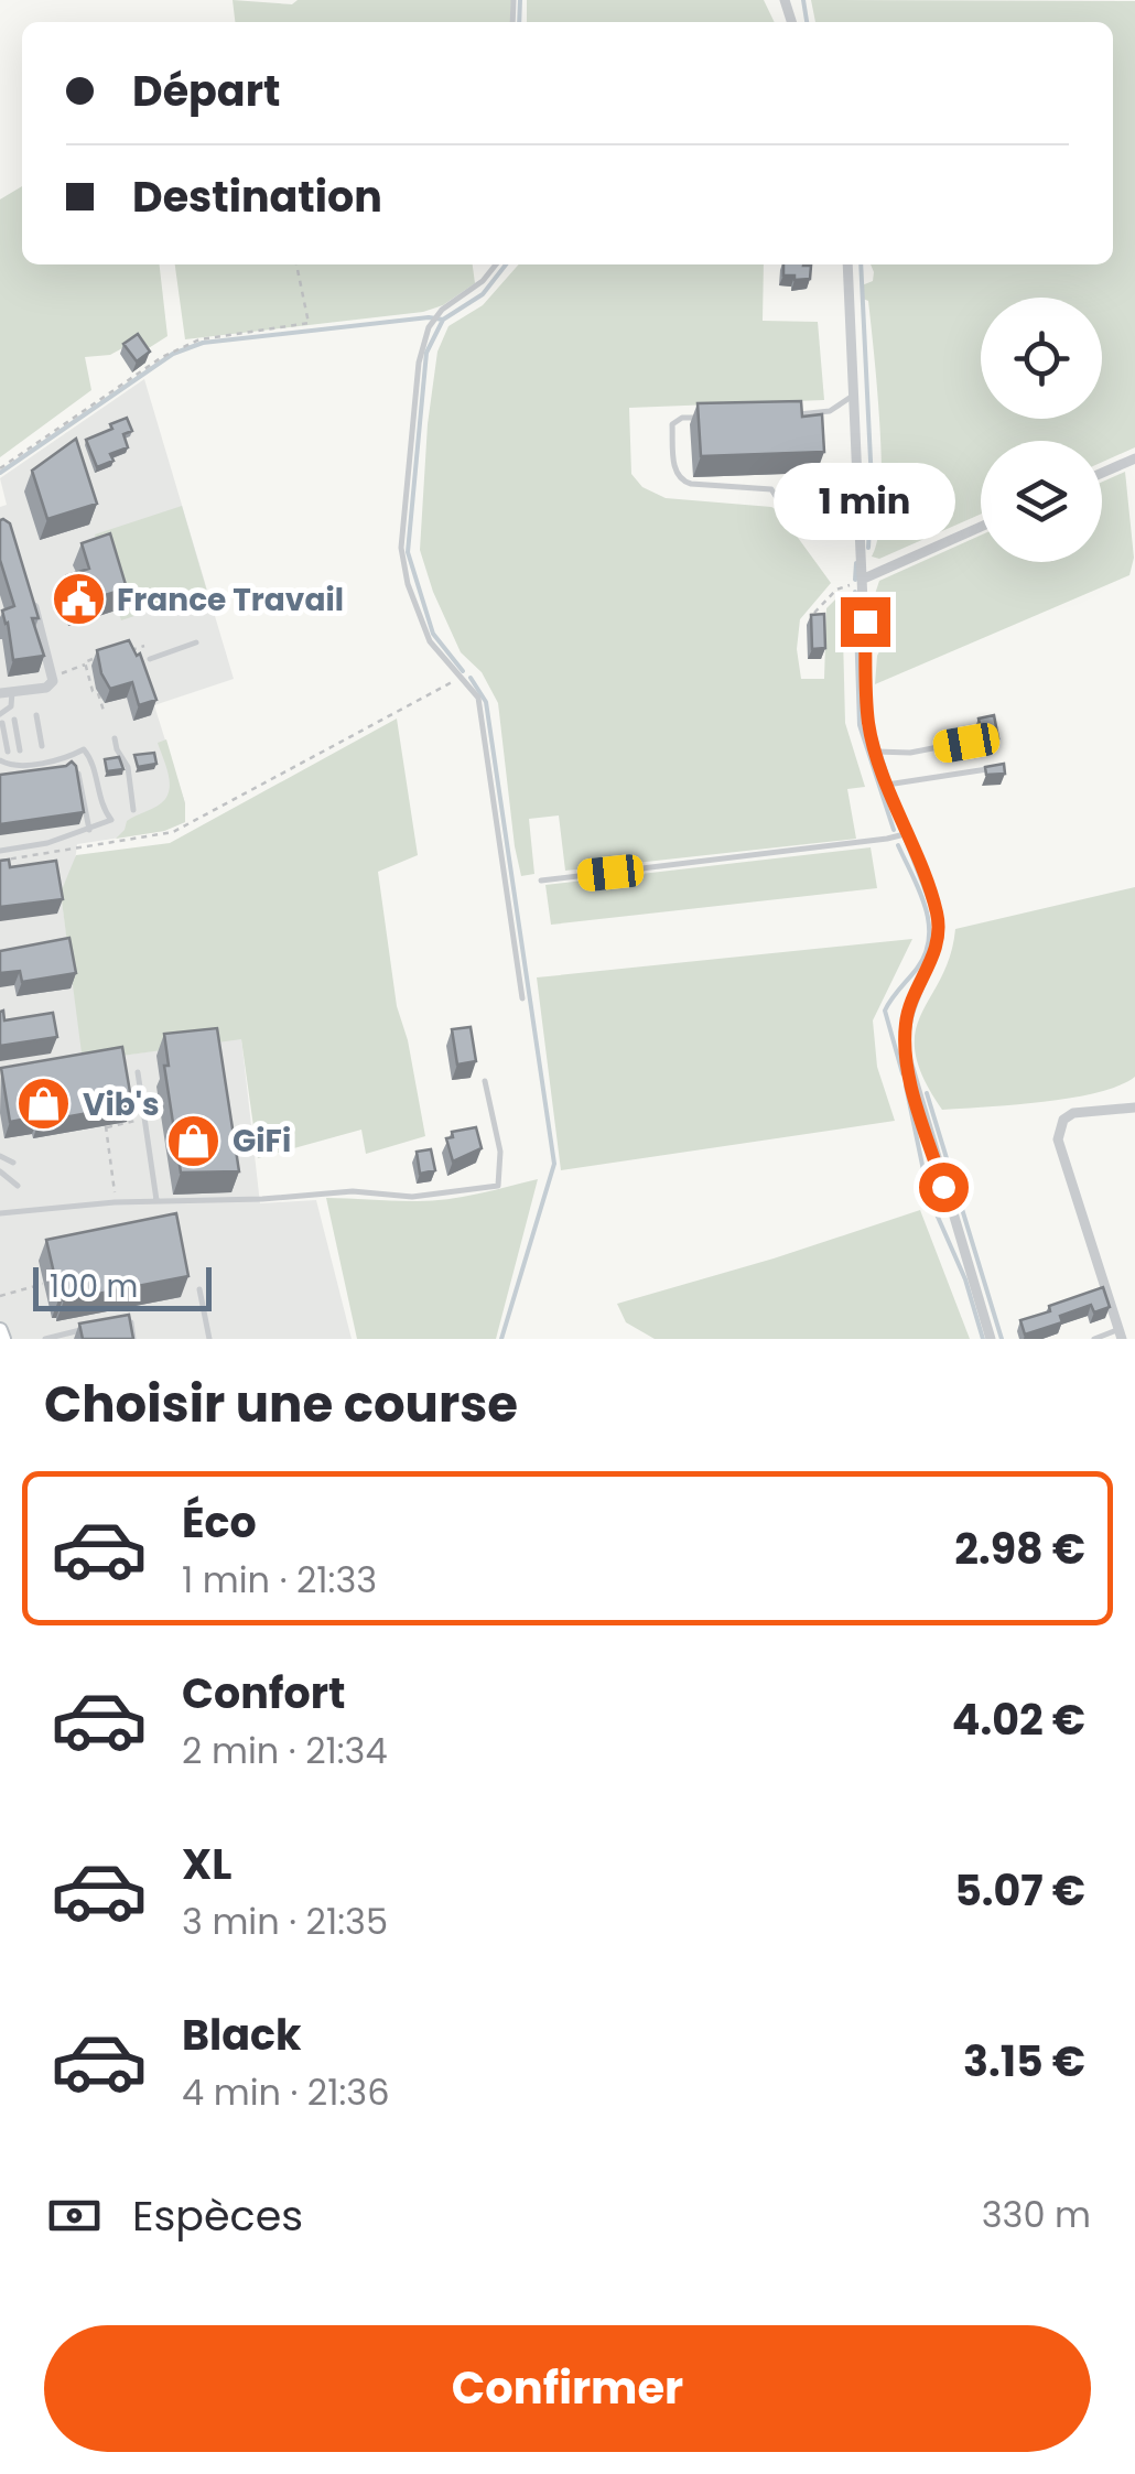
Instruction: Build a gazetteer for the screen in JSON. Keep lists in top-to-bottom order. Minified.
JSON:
{"places":{"public building":["France Travail"],"shop":["Vib's","GiFi"]},"scale_bar":"100 m","page":{"banner":["Départ","Destination"],"bubble":"1 min","scale":"100 m","heading":"Choisir une course","list":[{"name":"Éco","note":"1 min · 21:33","value":"2.98 €"},{"name":"Confort","note":"2 min · 21:34","value":"4.02 €"},{"name":"XL","note":"3 min · 21:35","value":"5.07 €"},{"name":"Black","note":"4 min · 21:36","value":"3.15 €"}],"pay":["Espèces","330 m"],"buttons":"Confirmer"}}
